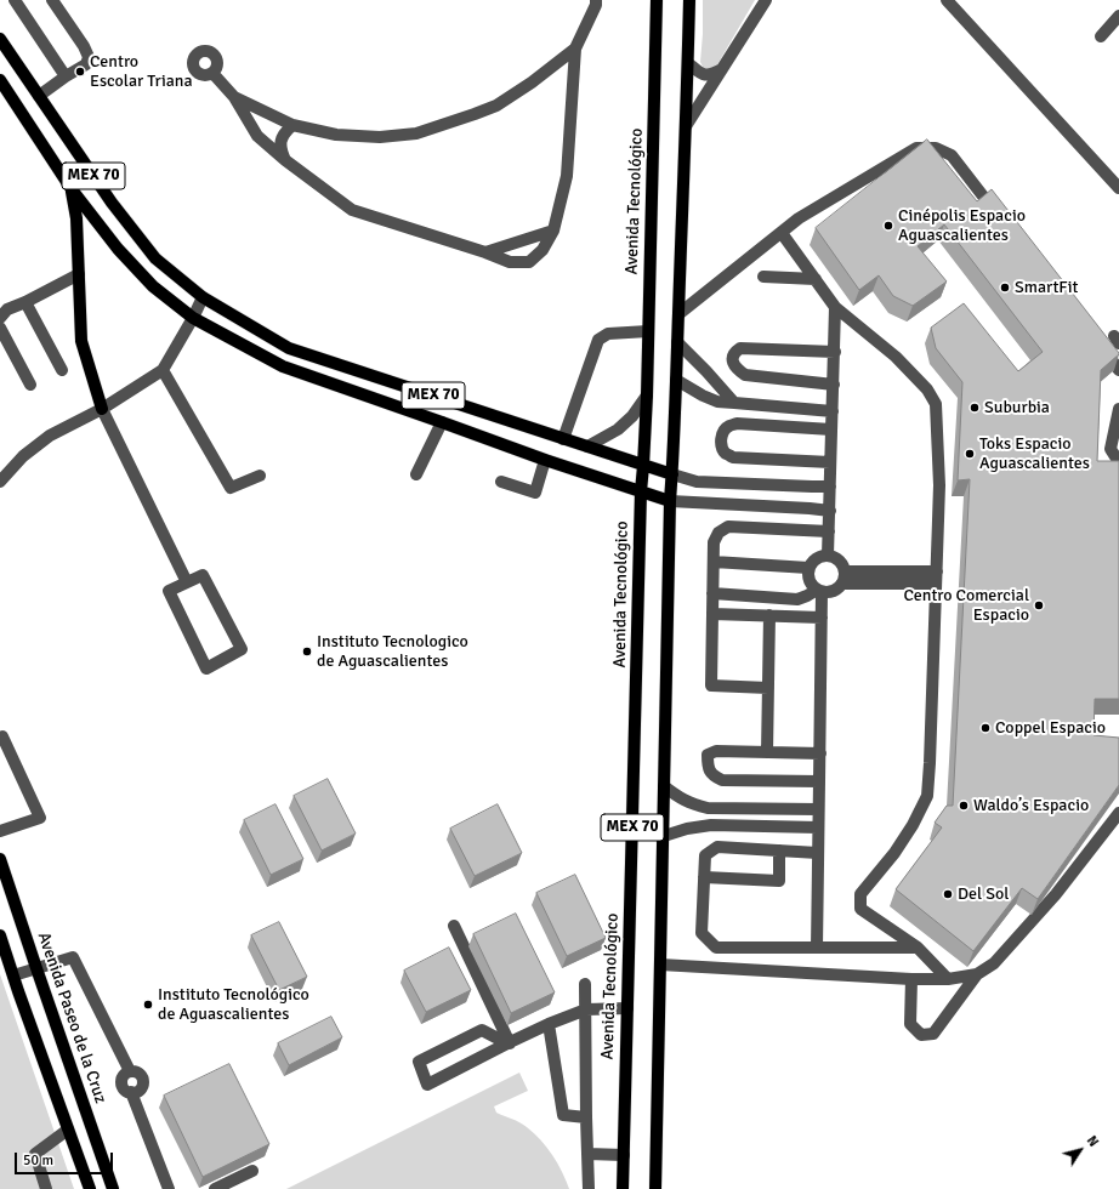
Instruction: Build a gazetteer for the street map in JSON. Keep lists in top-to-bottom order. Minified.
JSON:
{"streets":{"main road":["MEX 70","Avenida Tecnológico","Avenida Paseo de la Cruz"]},"crossings":[["MEX 70","Avenida Tecnológico"]],"places":["Centro Escolar Triana","Cinépolis Espacio Aguascalientes","SmartFit","Suburbia","Toks Espacio Aguascalientes","Centro Comercial Espacio","Instituto Tecnologico de Aguascalientes","Coppel Espacio","Waldo’s Espacio","Del Sol","Instituto Tecnológico de Aguascalientes"],"scale_bar":"50 m","north":"top right"}
